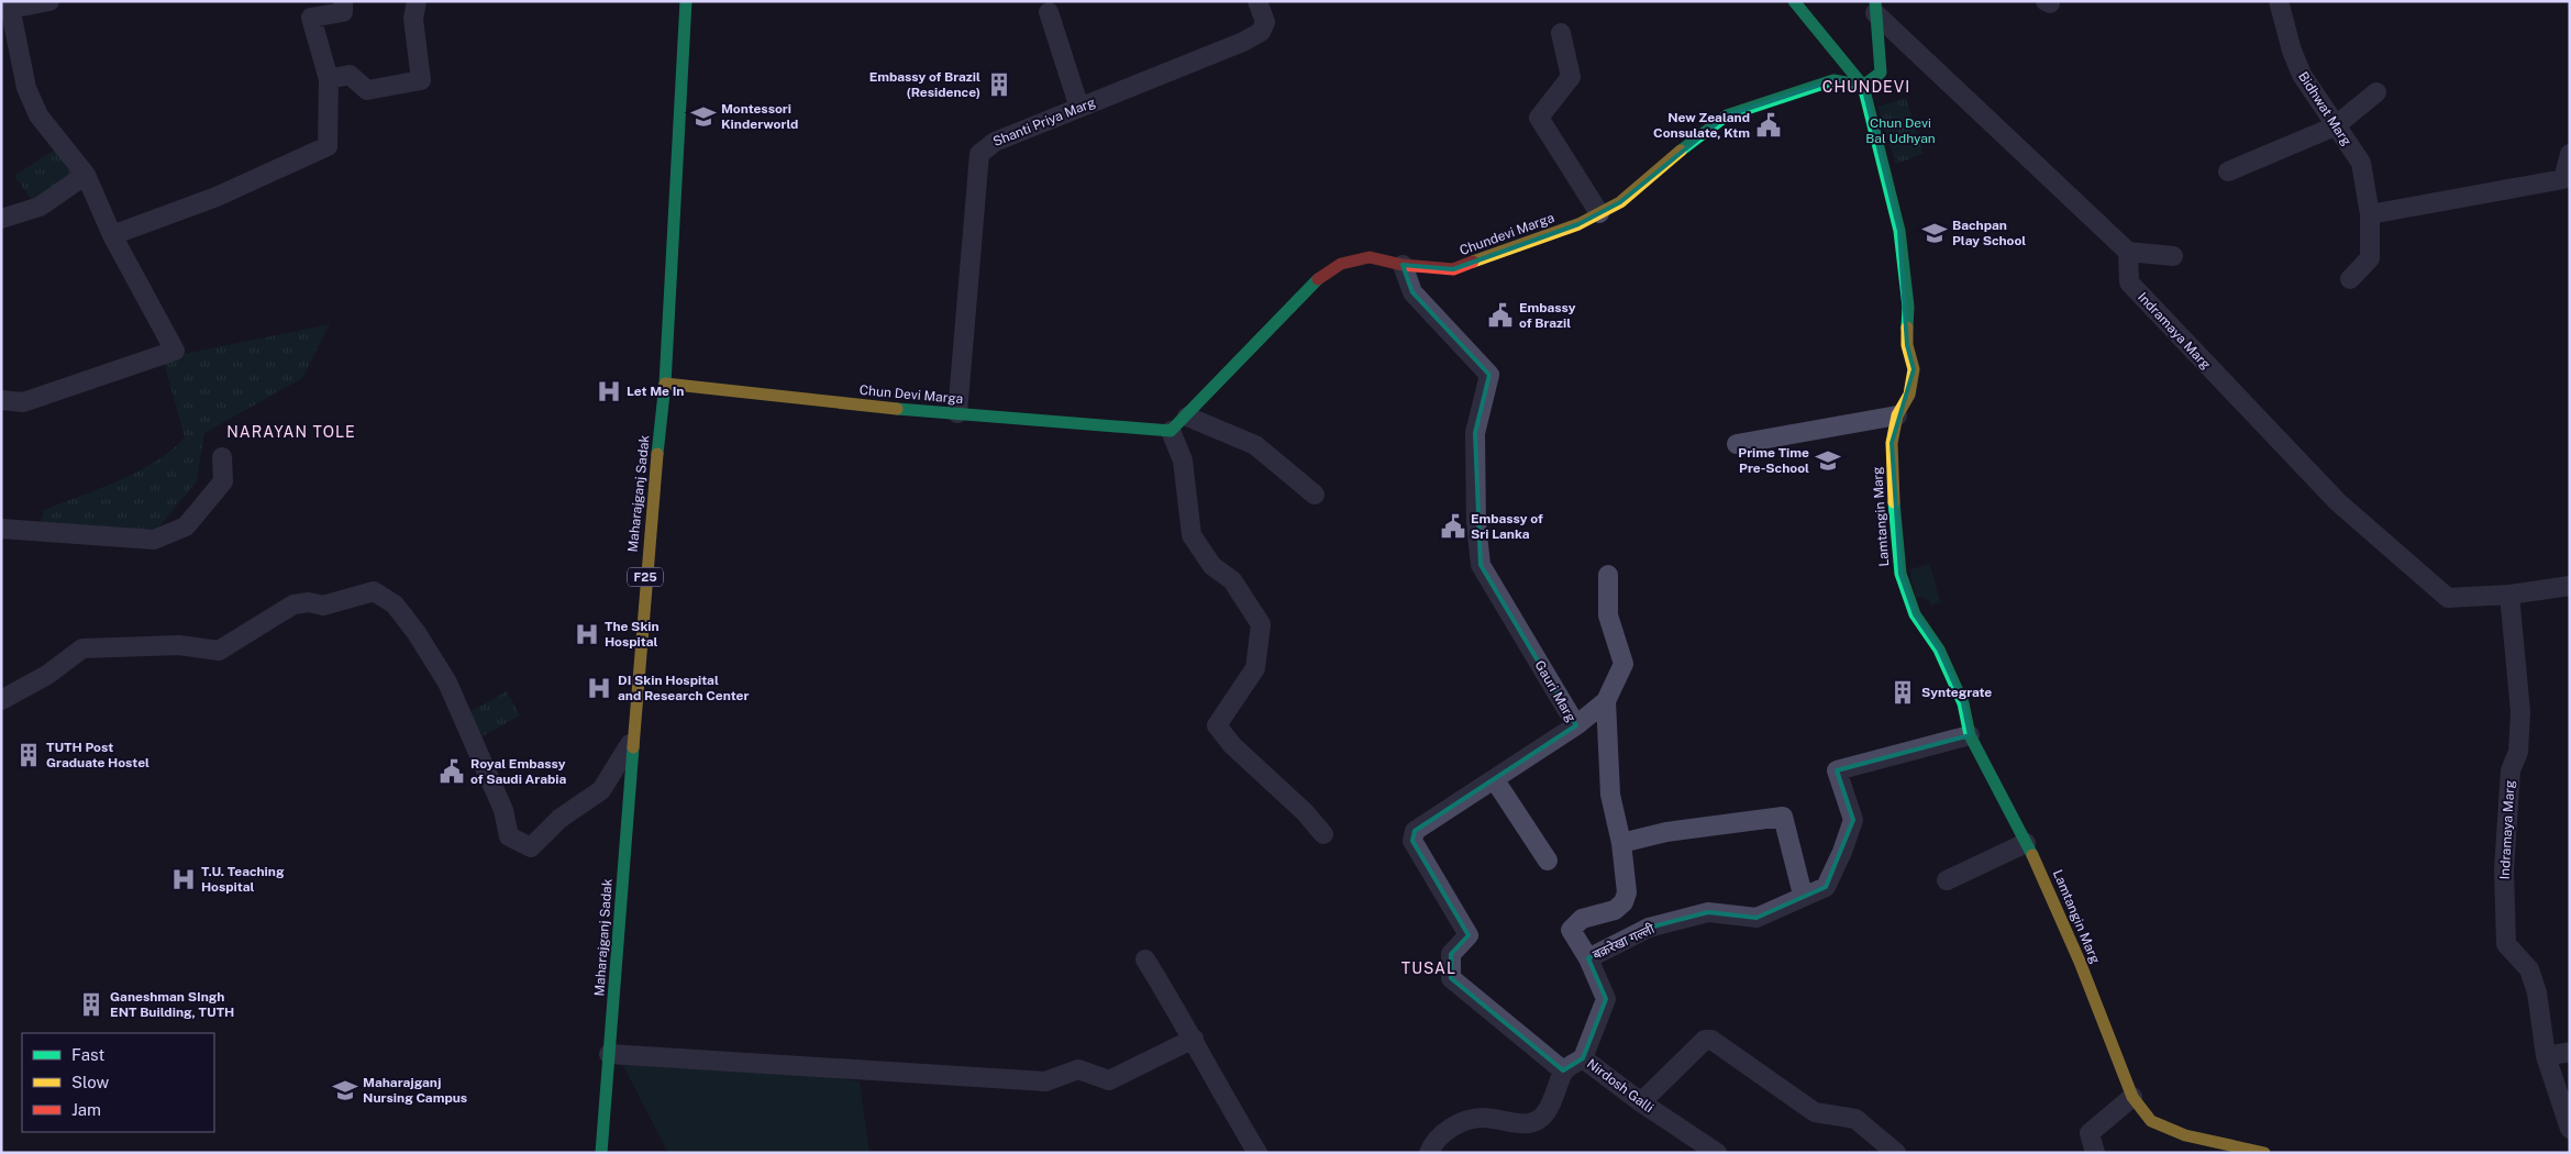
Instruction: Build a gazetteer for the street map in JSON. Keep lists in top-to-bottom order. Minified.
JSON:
{"streets":{"street":["Bidhwat Marg","Shanti Priya Marg","Chundevi Marga","Indramaya Marg","Chun Devi Marga","Maharajganj Sadak","Lamtangin Marg","F25","Gauri Marg","बक्ररेखा गल्ली","Nirdosh Galli"]},"crossings":[["Shanti Priya Marg","Chun Devi Marga"],["Chundevi Marga","Chun Devi Marga"],["Chundevi Marga","Lamtangin Marg"],["Chundevi Marga","Gauri Marg"],["Chun Devi Marga","Maharajganj Sadak"],["Lamtangin Marg","बक्ररेखा गल्ली"],["Gauri Marg","Nirdosh Galli"],["बक्ररेखा गल्ली","Nirdosh Galli"]],"districts":["CHUNDEVI","NARAYAN TOLE","TUSAL"],"parks":["Chun Devi Bal Udhyan"],"places":{"building":["Embassy of Brazil (Residence)","Syntegrate","TUTH Post Graduate Hostel","Ganeshman SIngh ENT Building, TUTH"],"school or university":["Montessori Kinderworld","Bachpan Play School","Prime Time Pre-School","Maharajganj Nursing Campus"],"public building":["New Zealand Consulate, Ktm","Embassy of Brazil","Embassy of Sri Lanka","Royal Embassy of Saudi Arabia"],"hospital":["Let Me In","The Skin Hospital","DI Skin Hospital and Research Center","T.U. Teaching Hospital"]},"legend":["Fast","Slow","Jam"]}
